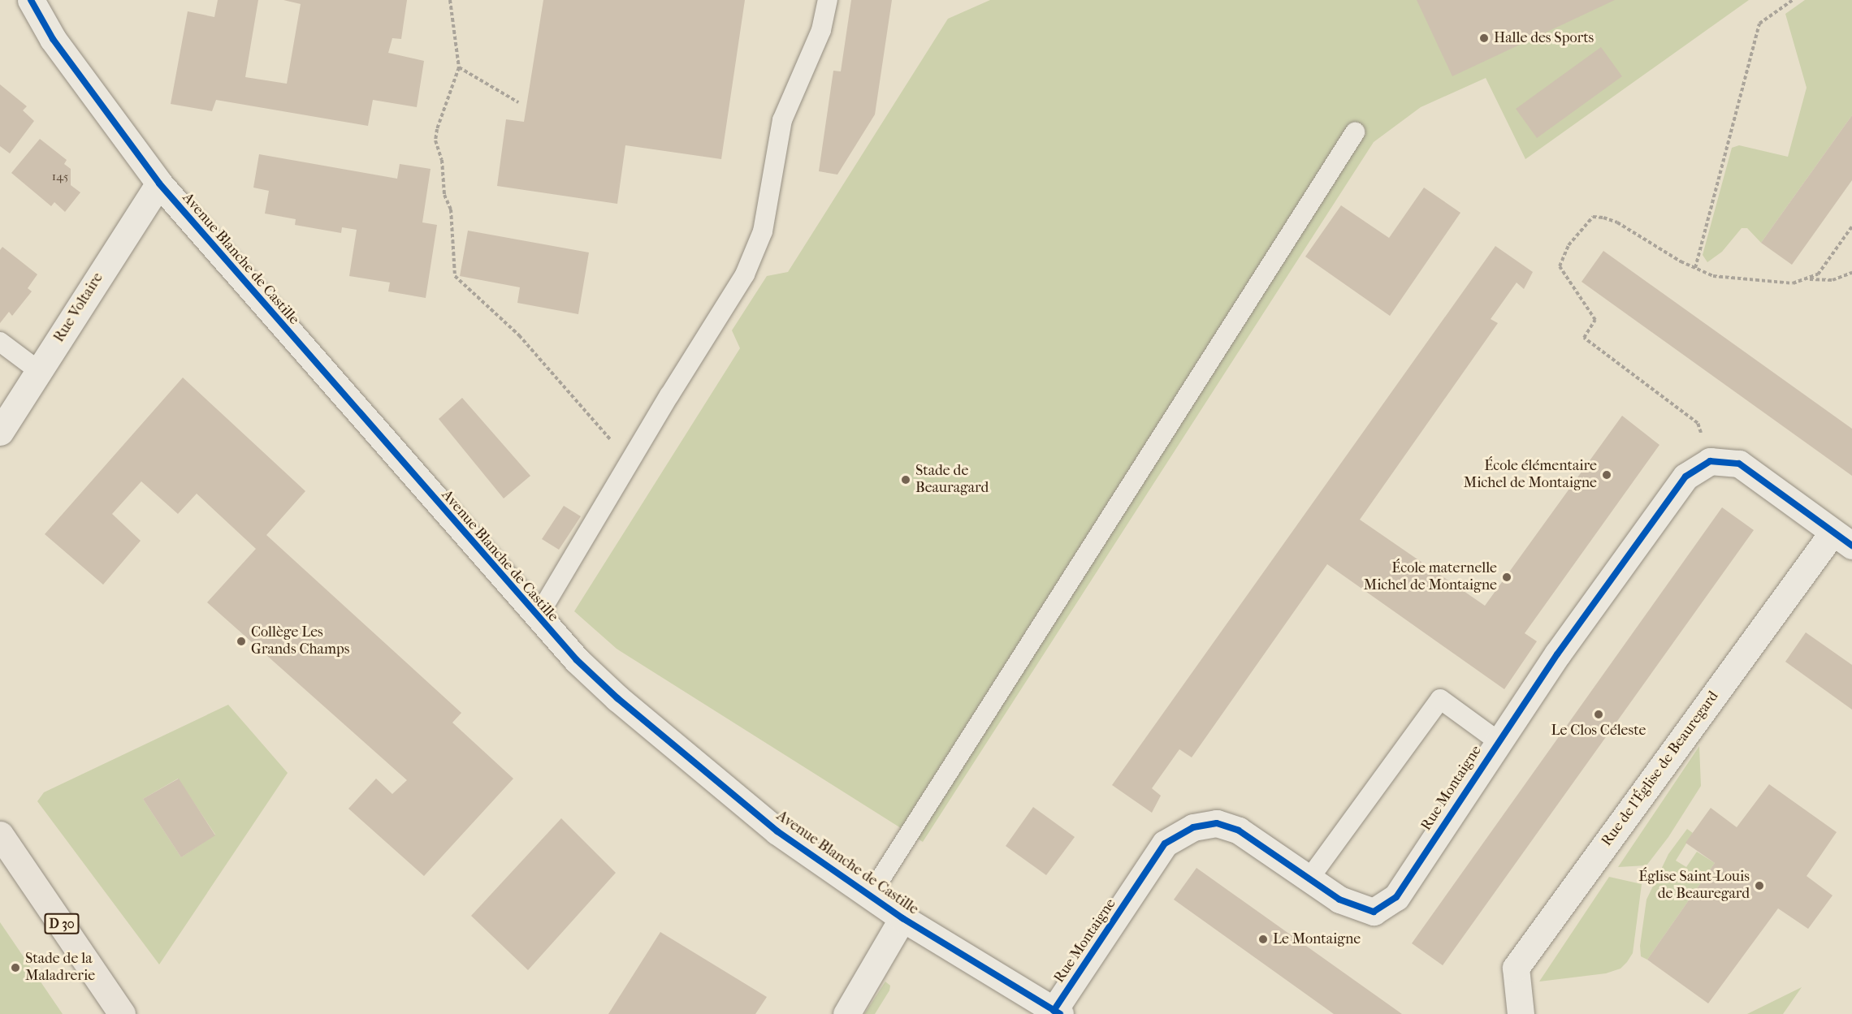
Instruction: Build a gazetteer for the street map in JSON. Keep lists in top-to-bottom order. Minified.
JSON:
{"streets":{"main road":["D 30"],"street":["Avenue Blanche de Castille","Rue Voltaire","Rue de l'Église de Beauregard","Rue Montaigne"]},"crossings":[["Avenue Blanche de Castille","Rue Voltaire"],["Avenue Blanche de Castille","Rue Montaigne"]],"places":["Halle des Sports","École élémentaire Michel de Montaigne","Stade de Beauragard","École maternelle Michel de Montaigne","Collège Les Grands Champs","Le Clos Céleste","Église Saint-Louis de Beauregard","Le Montaigne","Stade de la Maladrerie"],"house_numbers":["145"]}
